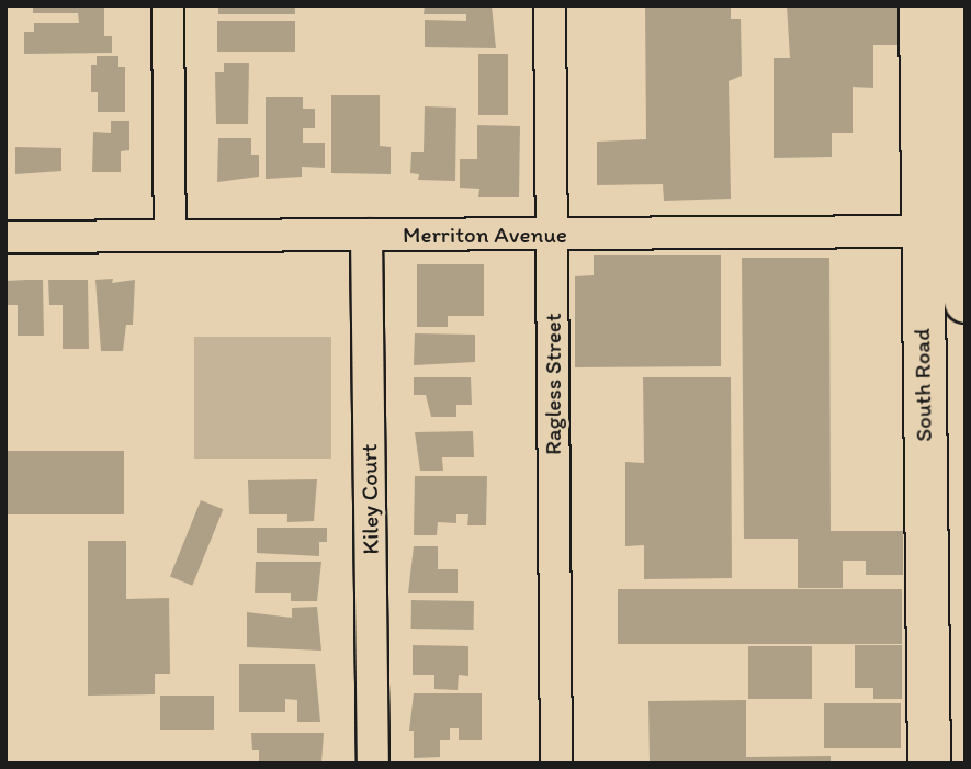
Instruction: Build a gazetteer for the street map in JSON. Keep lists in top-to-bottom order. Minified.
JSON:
{"streets":{"highway":["South Road"],"street":["Merriton Avenue","Ragless Street","Kiley Court"]},"crossings":[["Merriton Avenue","Ragless Street"],["Merriton Avenue","South Road"],["Merriton Avenue","Kiley Court"]]}
